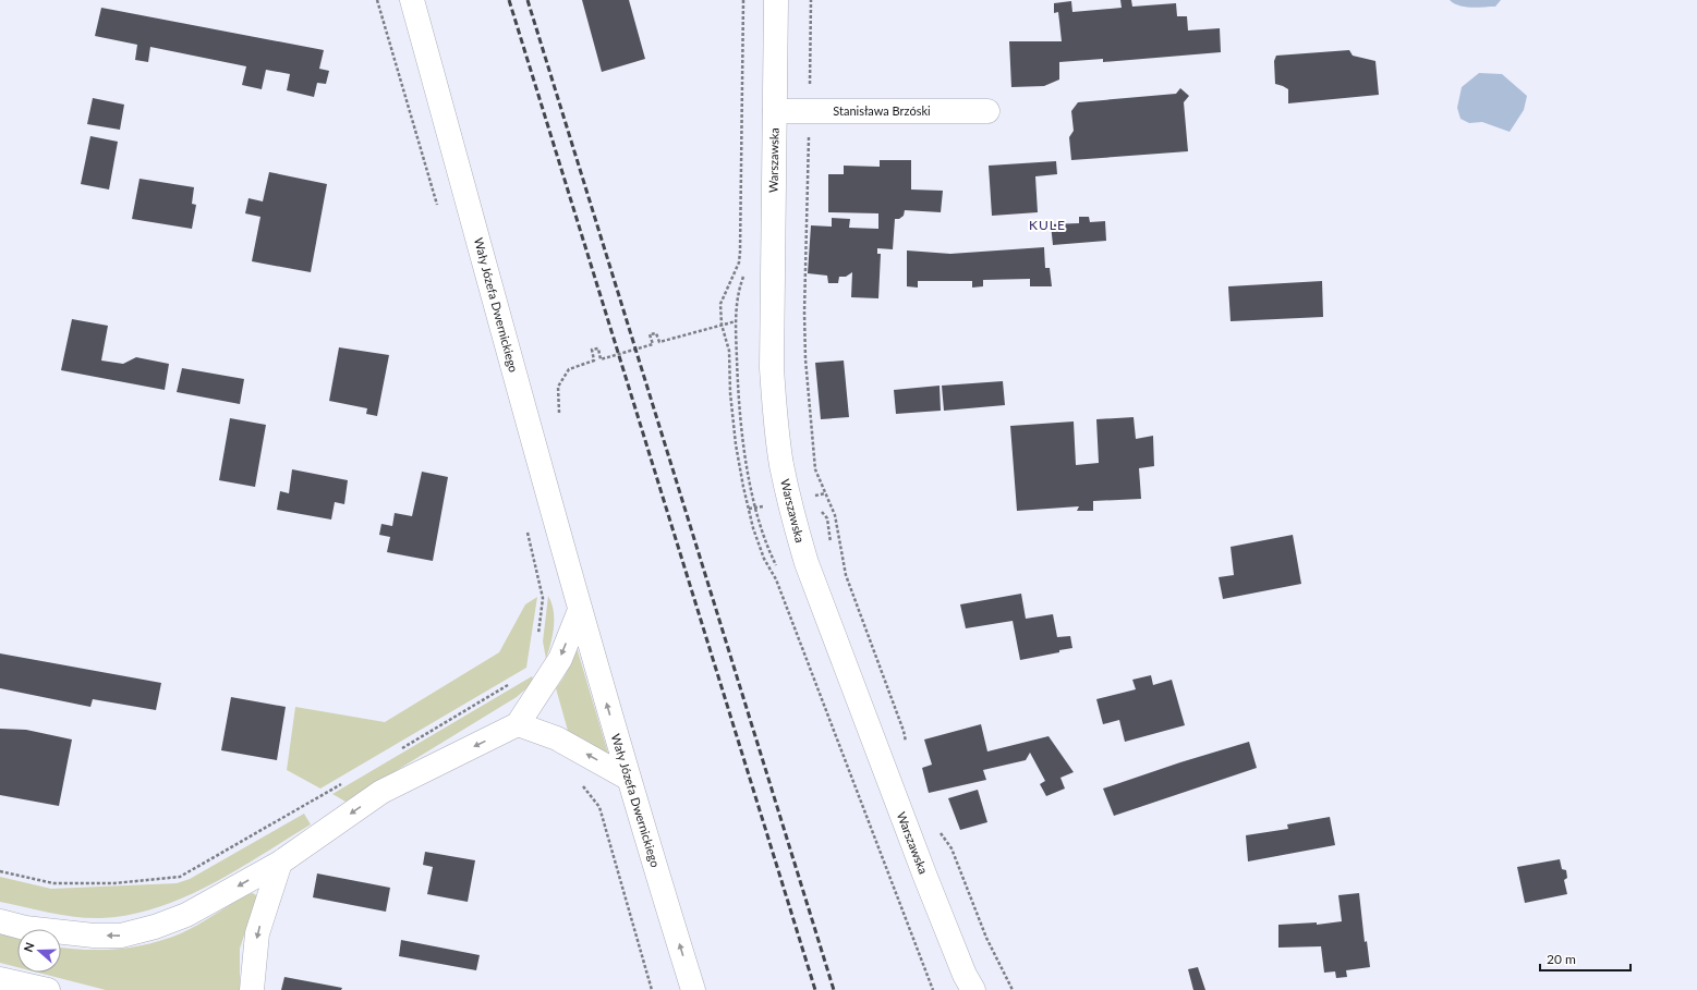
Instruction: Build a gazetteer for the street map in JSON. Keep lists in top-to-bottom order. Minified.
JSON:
{"streets":{"street":["Stanisława Brzóski","Warszawska","Wały Józefa Dwernickiego"]},"crossings":[["Stanisława Brzóski","Warszawska"]],"one_way":["Wały Józefa Dwernickiego"],"districts":["KULE"],"scale_bar":"20 m","north":"left"}
